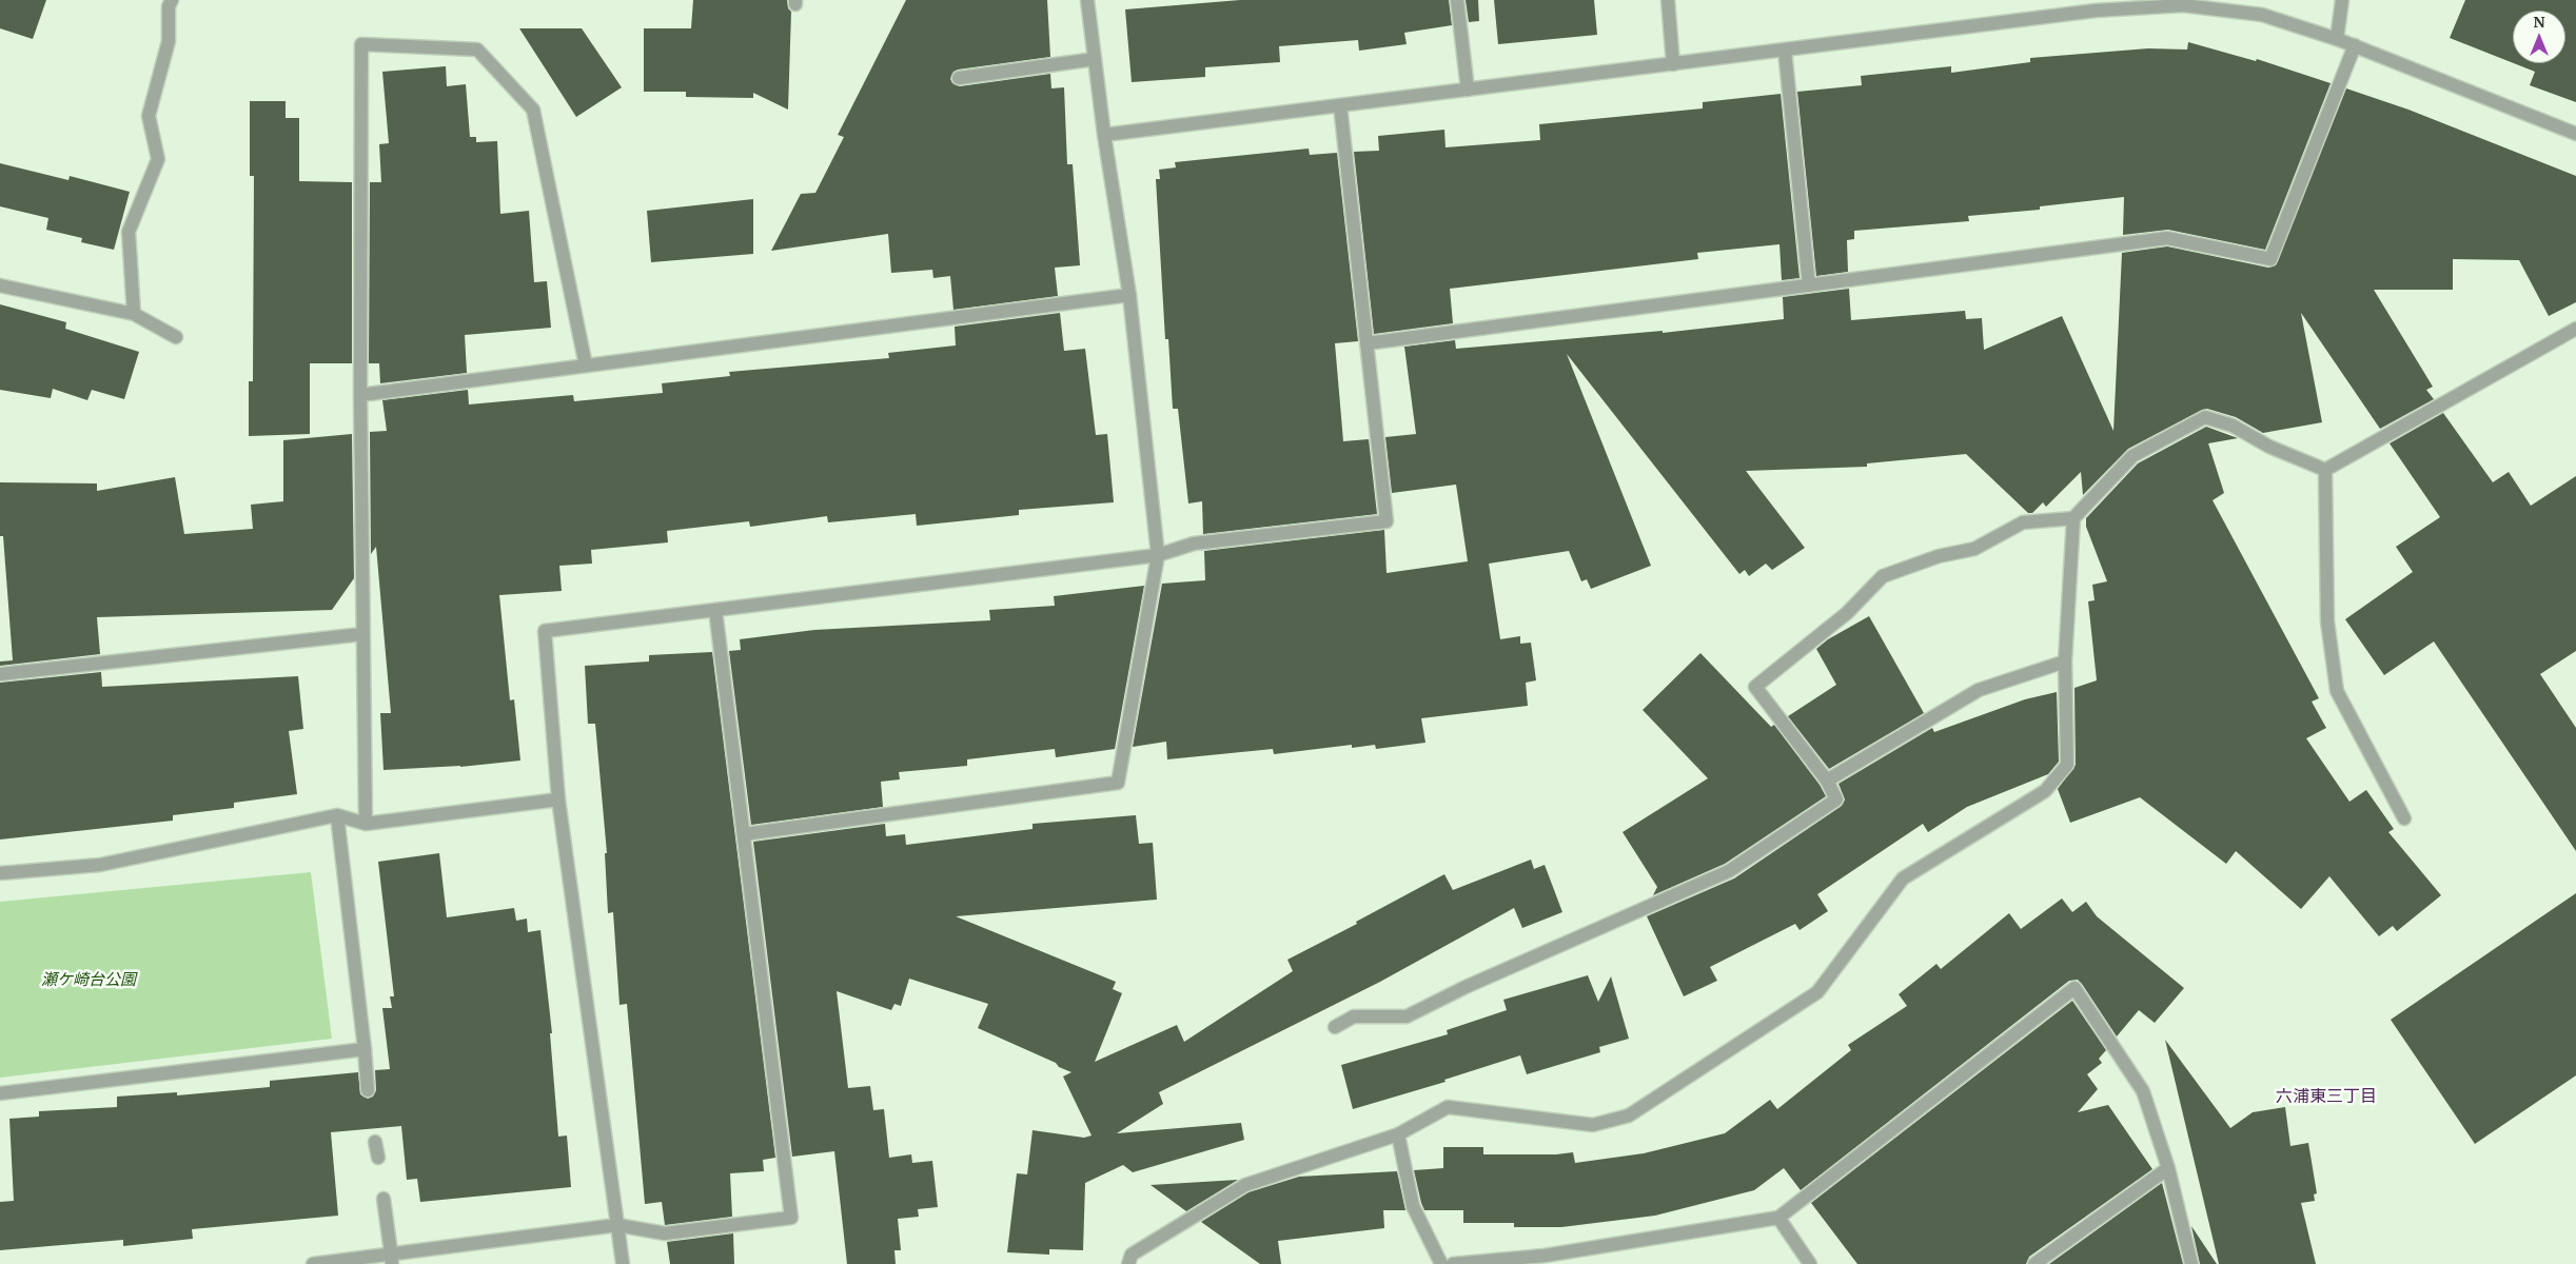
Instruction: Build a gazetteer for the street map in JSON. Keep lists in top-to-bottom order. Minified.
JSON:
{"districts":["六浦東三丁目"],"parks":["瀬ケ崎台公園"],"north":"top"}
